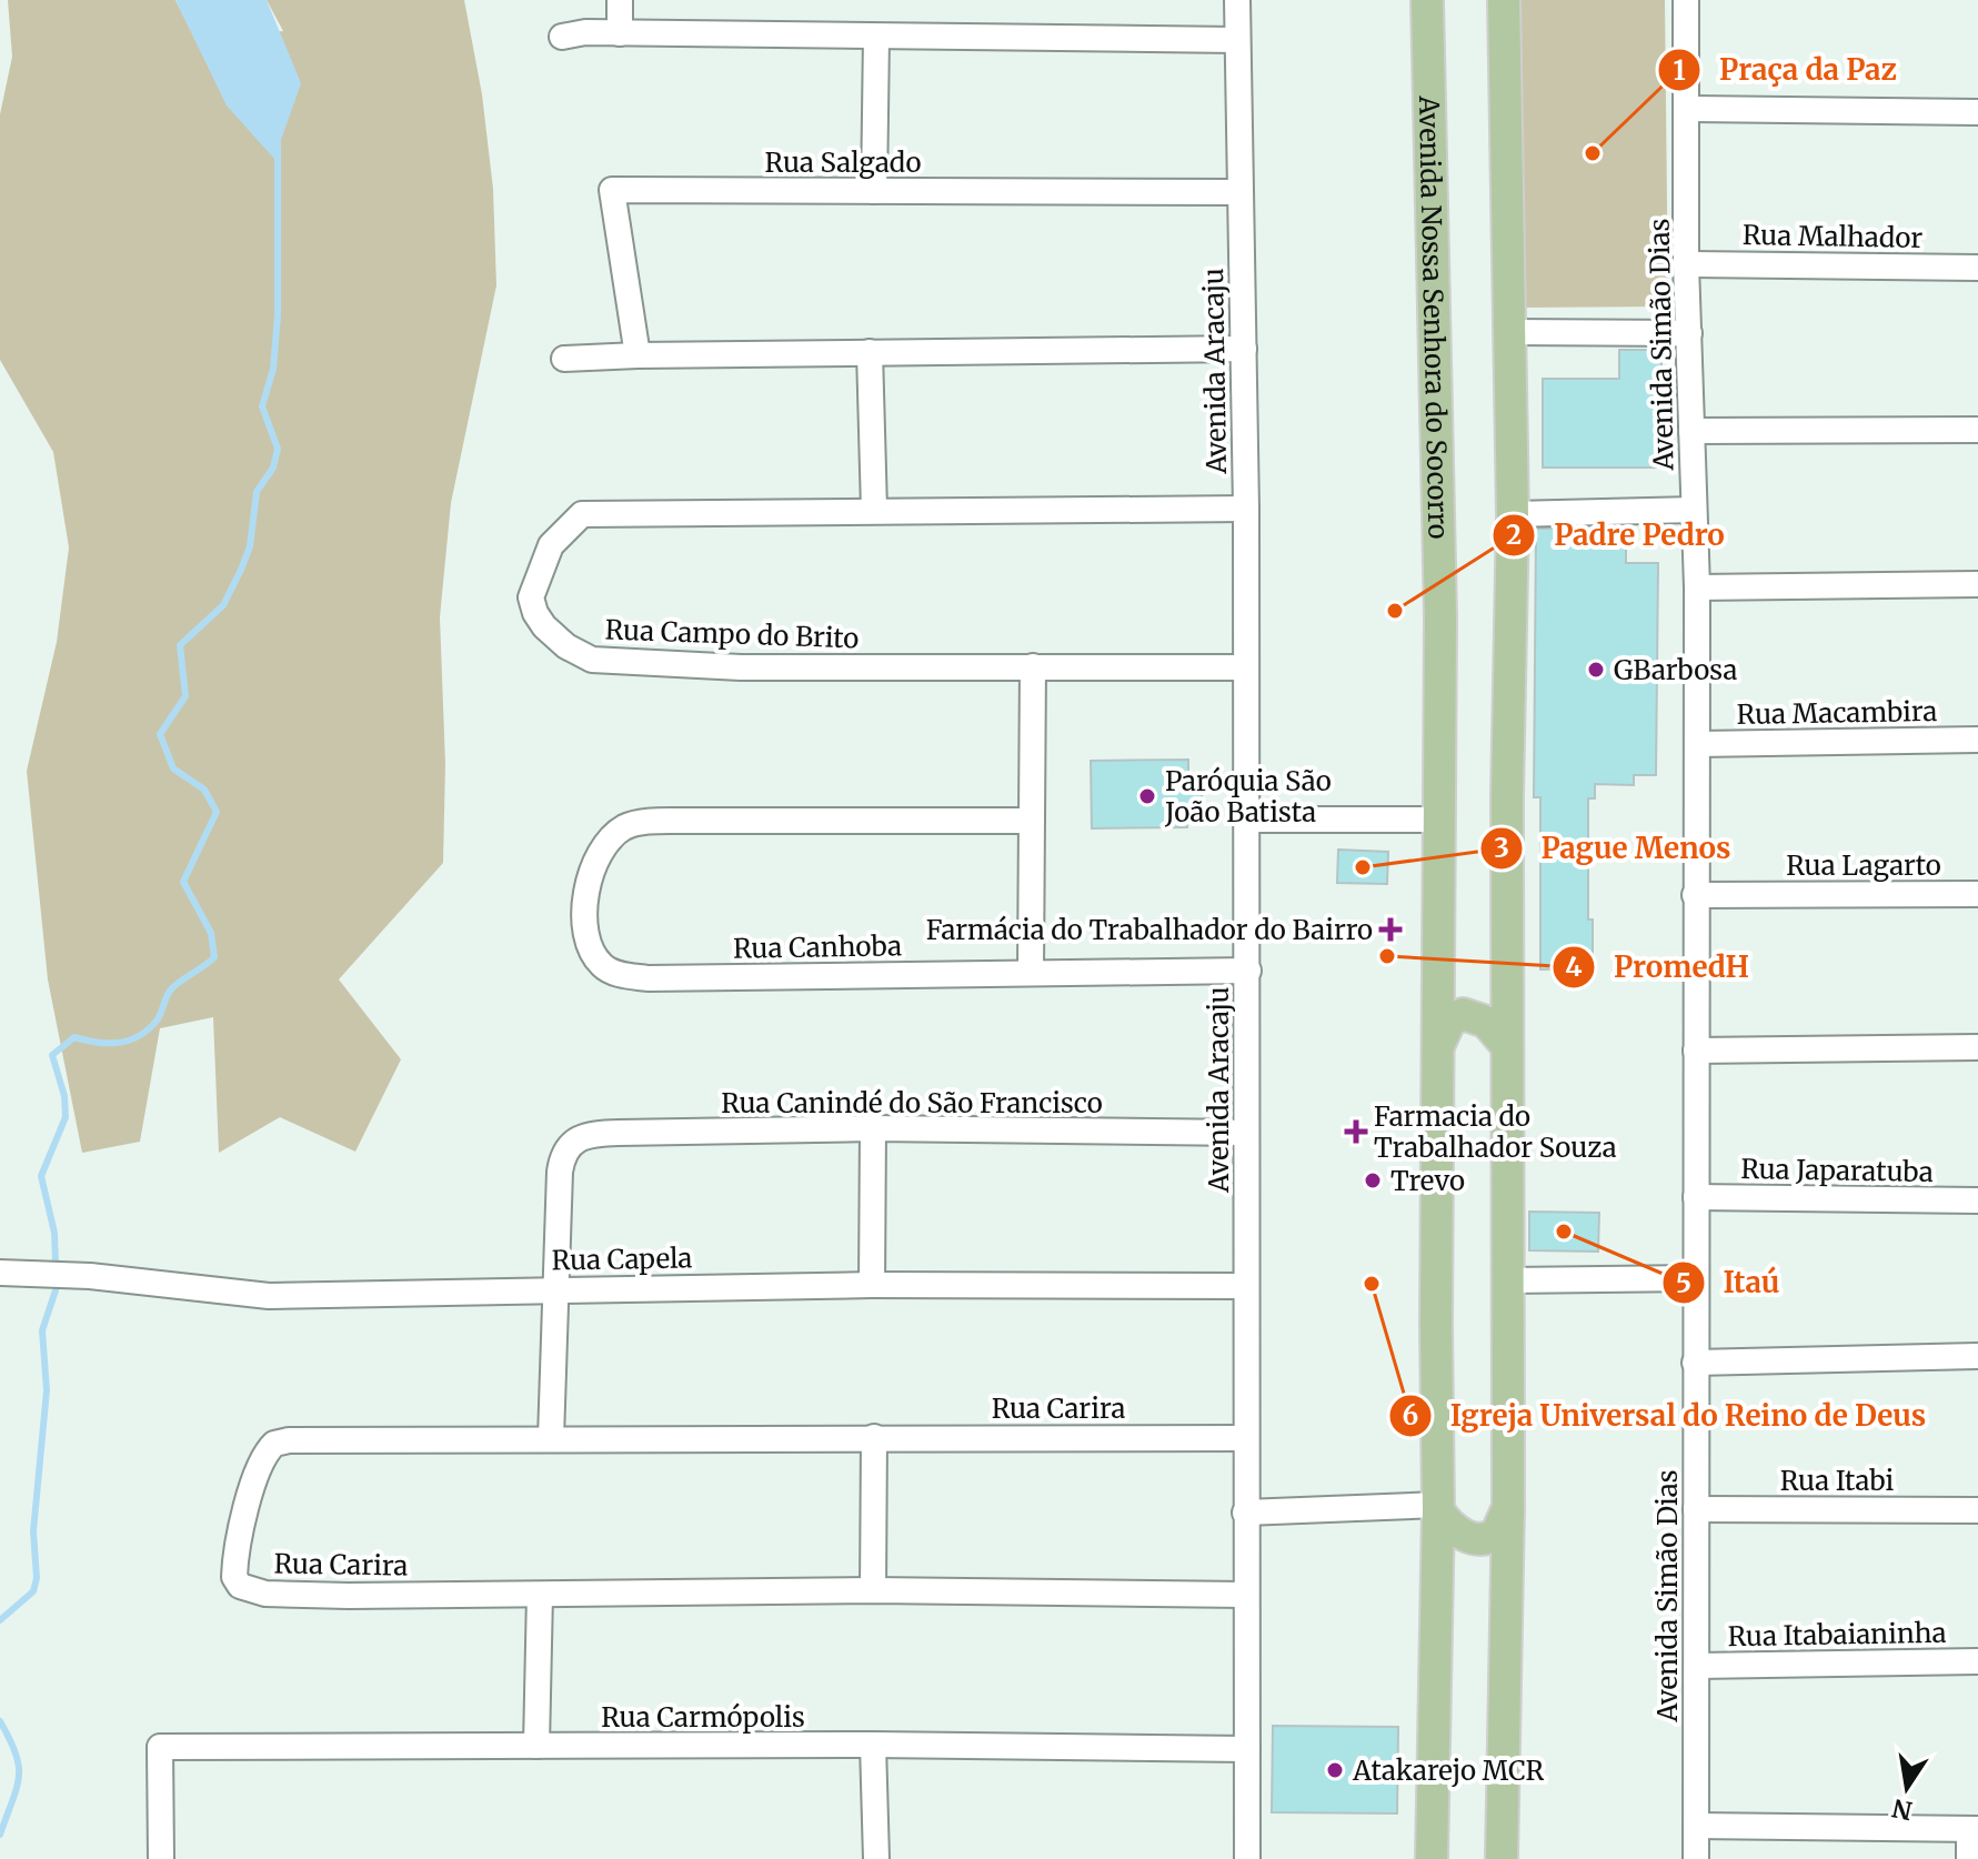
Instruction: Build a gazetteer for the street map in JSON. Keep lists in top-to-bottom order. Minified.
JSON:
{"streets":{"main road":["Avenida Nossa Senhora do Socorro"],"street":["Rua Salgado","Rua Malhador","Avenida Simão Dias","Avenida Aracaju","Rua Campo do Brito","Rua Macambira","Rua Lagarto","Rua Canhoba","Rua Canindé do São Francisco","Rua Japaratuba","Rua Capela","Rua Carira","Rua Itabi","Rua Itabaianinha","Rua Carmópolis"]},"crossings":[["Rua Salgado","Avenida Aracaju"],["Rua Malhador","Avenida Simão Dias"],["Avenida Simão Dias","Rua Macambira"],["Avenida Simão Dias","Rua Lagarto"],["Avenida Simão Dias","Rua Japaratuba"],["Avenida Simão Dias","Rua Itabi"],["Avenida Simão Dias","Rua Itabaianinha"],["Avenida Aracaju","Rua Campo do Brito"],["Avenida Aracaju","Rua Canhoba"],["Avenida Aracaju","Rua Canindé do São Francisco"],["Avenida Aracaju","Rua Capela"],["Avenida Aracaju","Rua Carira"],["Avenida Aracaju","Rua Carmópolis"],["Rua Canindé do São Francisco","Rua Capela"]],"places":{"other":["Praça da Paz","Padre Pedro","GBarbosa","Paróquia São João Batista","Pague Menos","PromedH","Trevo","Itaú","Igreja Universal do Reino de Deus","Atakarejo MCR"],"health":["Farmácia do Trabalhador do Bairro","Farmacia do Trabalhador Souza"]},"north":"bottom"}
